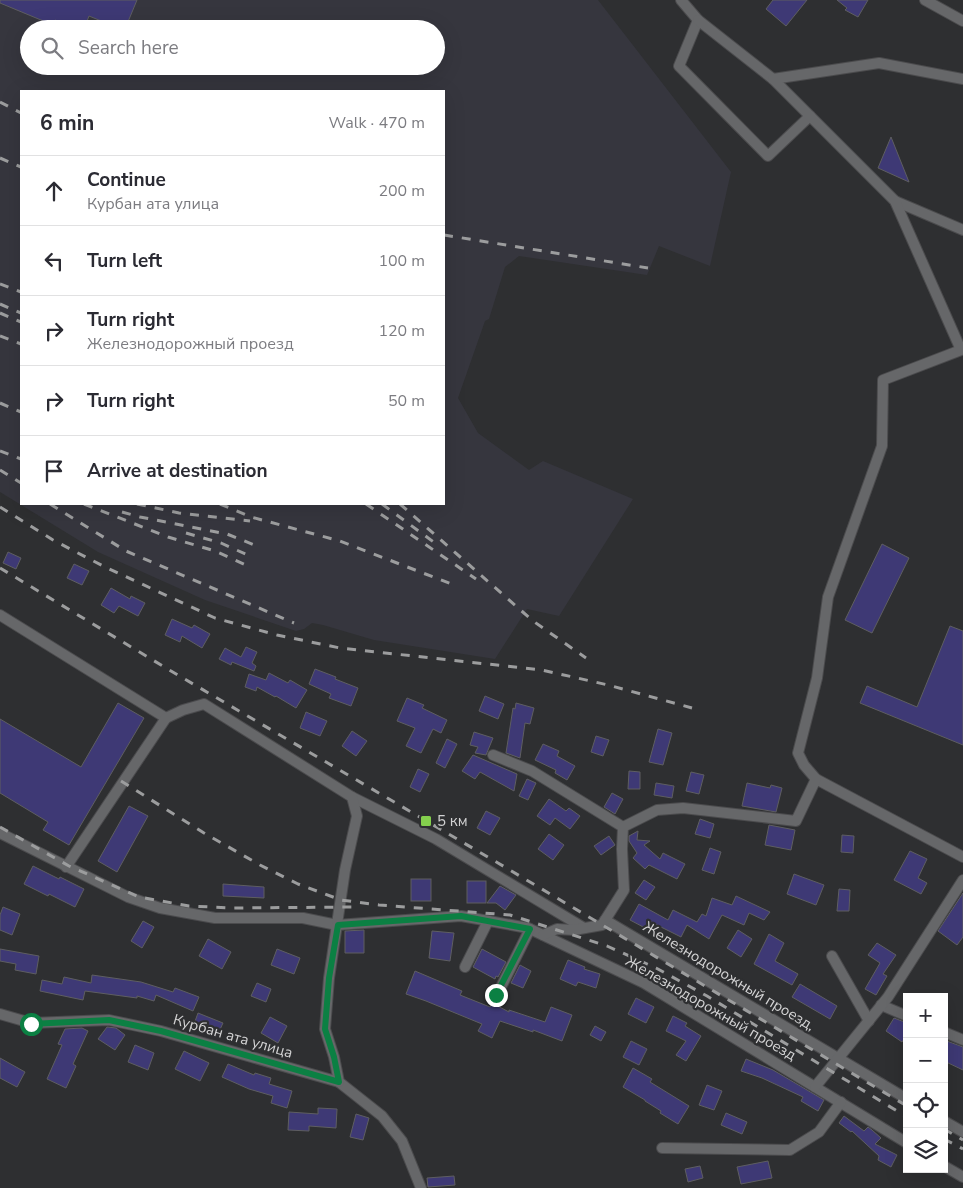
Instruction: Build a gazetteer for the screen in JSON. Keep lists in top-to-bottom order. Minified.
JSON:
{"streets":{"street":["Железнодорожный проезд,","Железнодорожный проезд","Курбан ата улица"]},"places":{"transit":["5 км"]},"page":{"search":"Search here","heading":["6 min","Walk · 470 m"],"list":[["Continue","Курбан ата улица","200 m"],["Turn left","100 m"],["Turn right","Железнодорожный проезд","120 m"],["Turn right","50 m"],"Arrive at destination"],"map_buttons":["+","−"]}}
